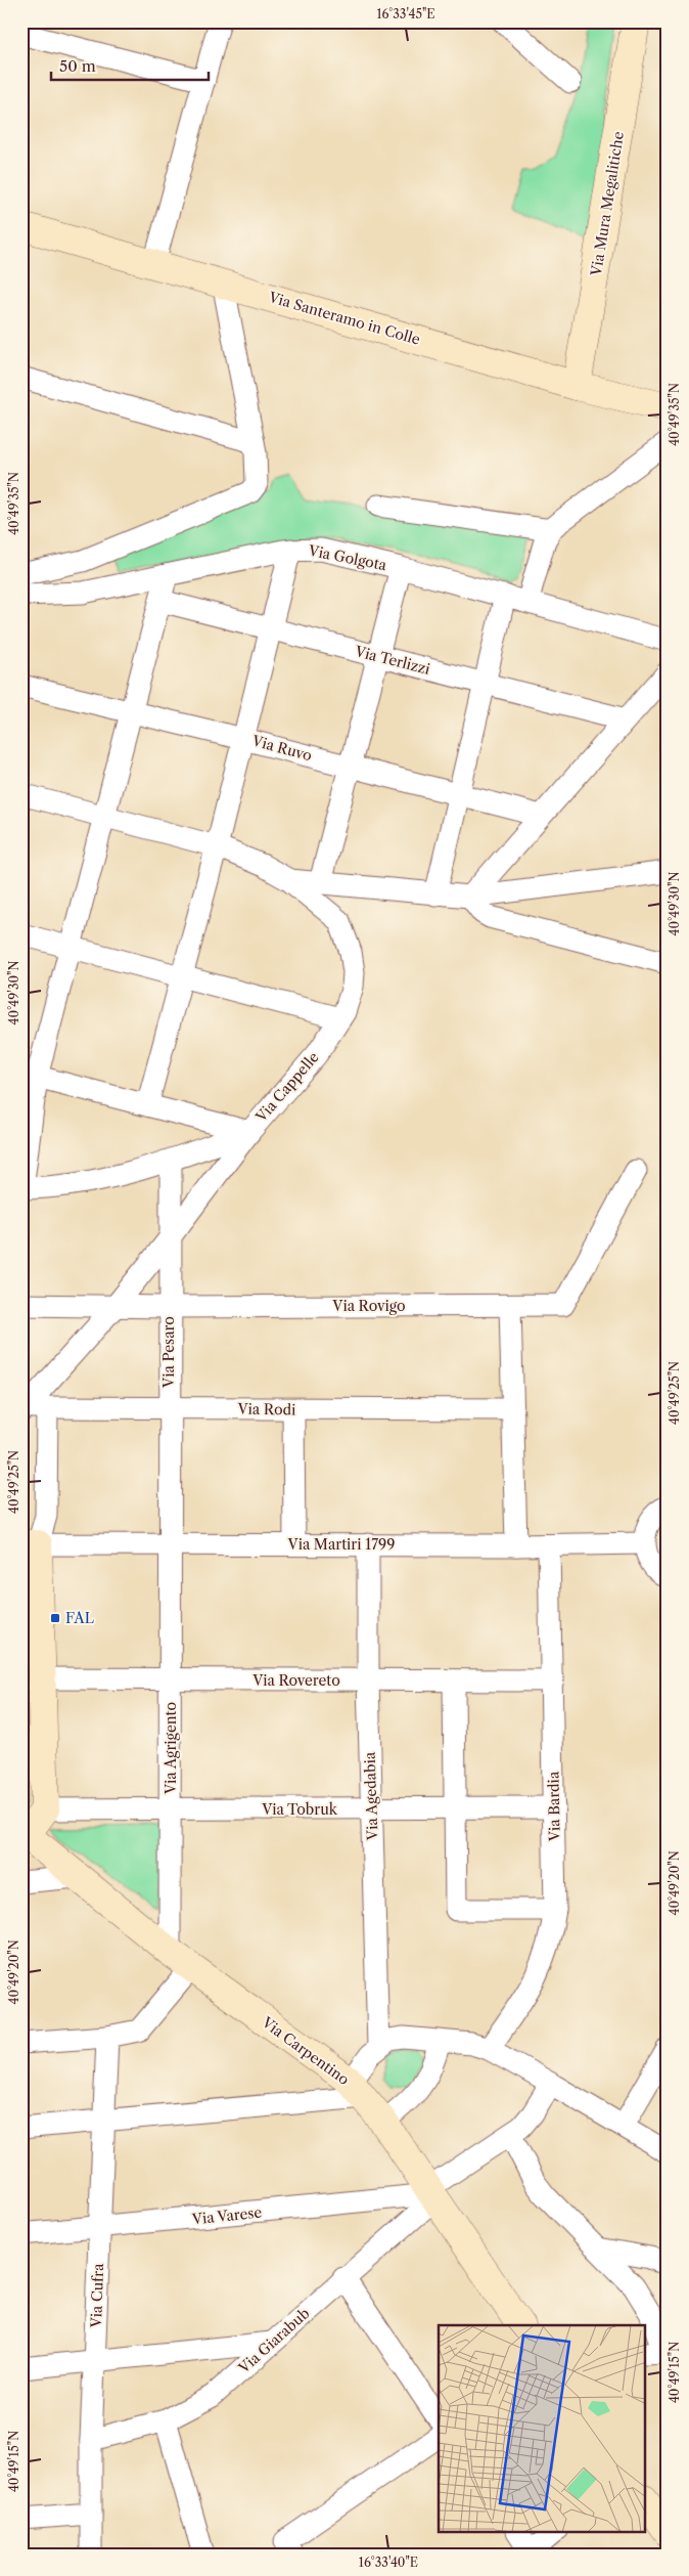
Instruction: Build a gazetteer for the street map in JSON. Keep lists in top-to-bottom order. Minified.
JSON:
{"streets":{"street":["Via Mura Megalitiche","Via Santeramo in Colle","Via Golgota","Via Terlizzi","Via Ruvo","Via Cappelle","Via Rovigo","Via Pesaro","Via Rodi","Via Martiri 1799","Via Rovereto","Via Agrigento","Via Agedabia","Via Bardia","Via Tobruk","Via Carpentino","Via Varese","Via Cufra","Via Giarabub"]},"crossings":[["Via Mura Megalitiche","Via Santeramo in Colle"],["Via Cappelle","Via Pesaro"],["Via Rovigo","Via Pesaro"],["Via Pesaro","Via Rodi"],["Via Pesaro","Via Martiri 1799"],["Via Pesaro","Via Agrigento"],["Via Martiri 1799","Via Agrigento"],["Via Martiri 1799","Via Agedabia"],["Via Martiri 1799","Via Bardia"],["Via Rovereto","Via Agrigento"],["Via Rovereto","Via Agedabia"],["Via Rovereto","Via Bardia"],["Via Agrigento","Via Tobruk"],["Via Agrigento","Via Carpentino"],["Via Agedabia","Via Tobruk"],["Via Bardia","Via Tobruk"],["Via Carpentino","Via Varese"],["Via Carpentino","Via Giarabub"],["Via Varese","Via Cufra"],["Via Varese","Via Giarabub"],["Via Cufra","Via Giarabub"]],"places":{"transit":["FAL"]},"scale_bar":"50 m","coordinates":["16°33'45\"E","40°49'35\"N","40°49'30\"N","40°49'25\"N","40°49'20\"N","40°49'15\"N","16°33'40\"E"]}
